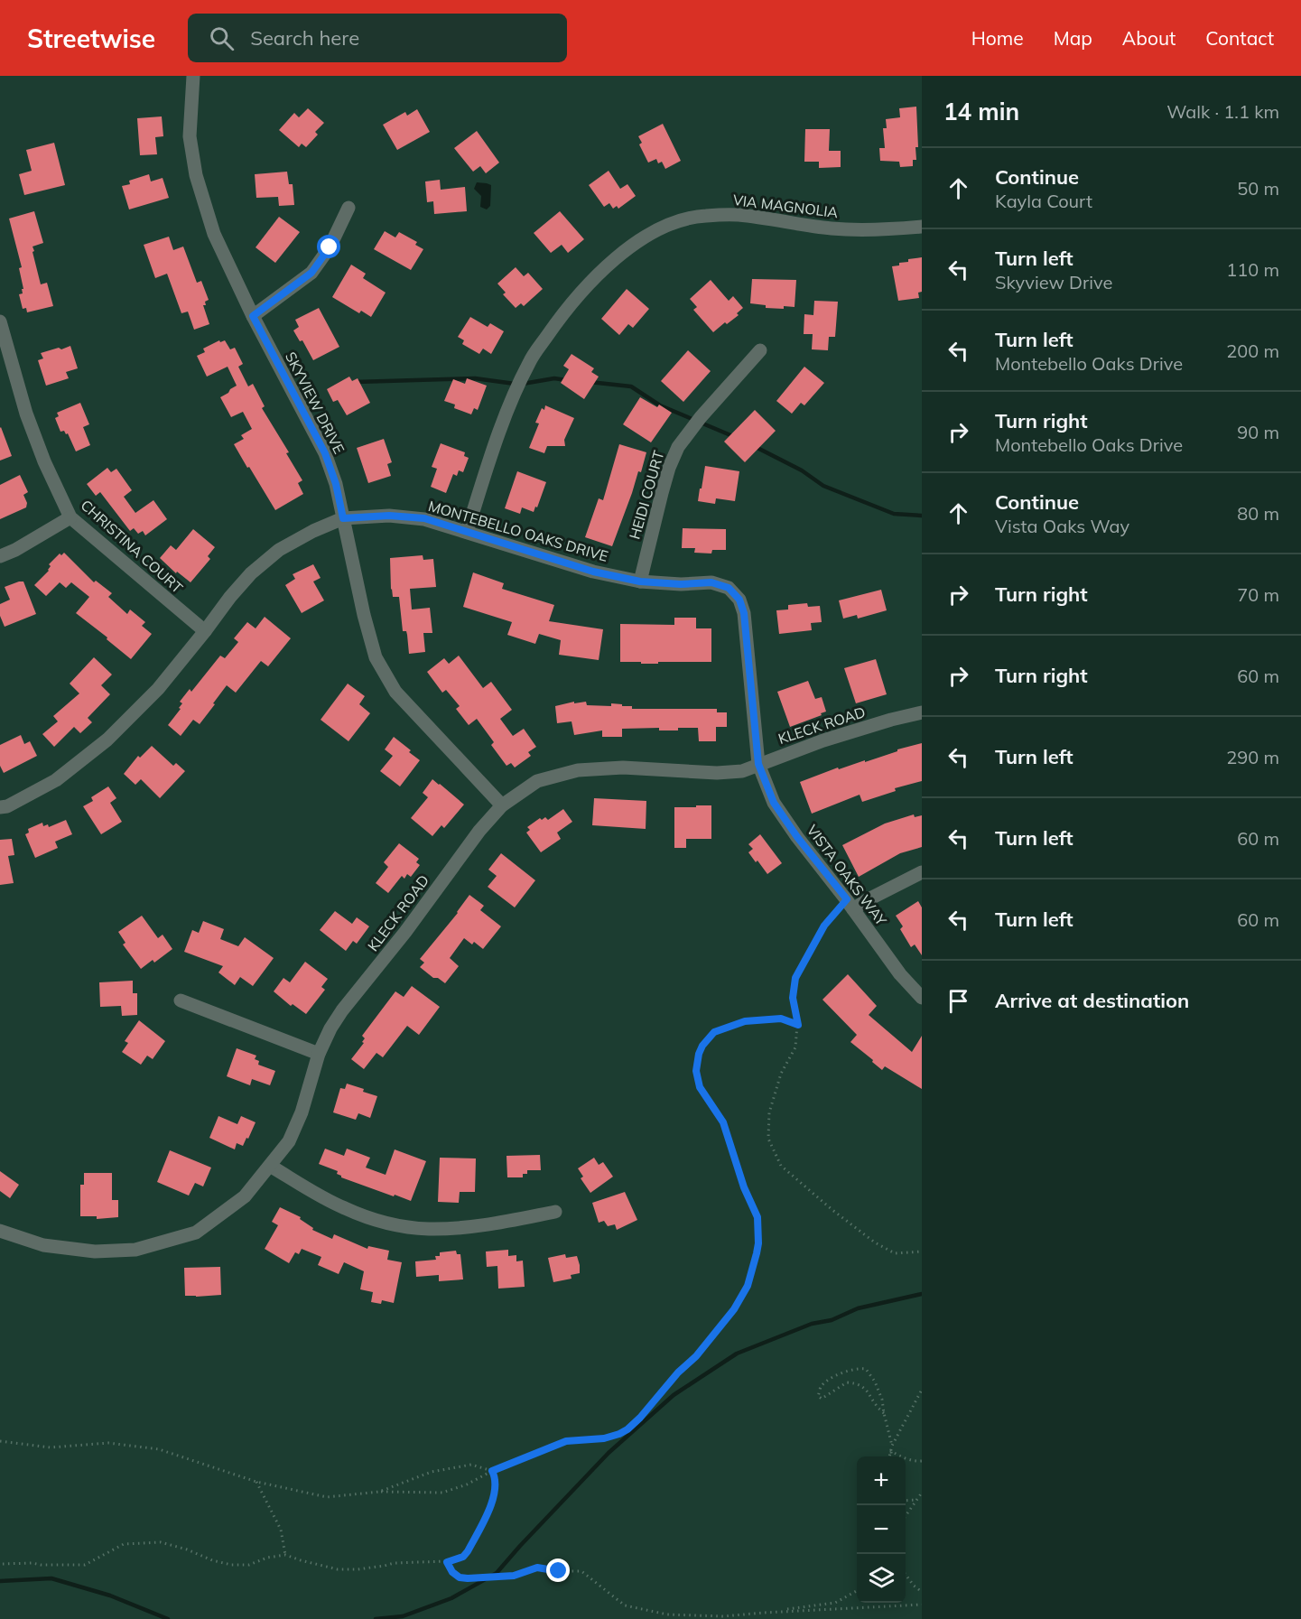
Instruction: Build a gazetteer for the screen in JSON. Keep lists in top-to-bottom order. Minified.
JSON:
{"streets":{"street":["VIA MAGNOLIA","SKYVIEW DRIVE","HEIDI COURT","MONTEBELLO OAKS DRIVE","CHRISTINA COURT","KLECK ROAD","VISTA OAKS WAY"]},"crossings":[["VIA MAGNOLIA","MONTEBELLO OAKS DRIVE"],["SKYVIEW DRIVE","MONTEBELLO OAKS DRIVE"],["SKYVIEW DRIVE","KLECK ROAD"],["HEIDI COURT","MONTEBELLO OAKS DRIVE"],["MONTEBELLO OAKS DRIVE","CHRISTINA COURT"],["MONTEBELLO OAKS DRIVE","KLECK ROAD"],["MONTEBELLO OAKS DRIVE","VISTA OAKS WAY"],["KLECK ROAD","VISTA OAKS WAY"]],"page":{"header":"Streetwise","search":"Search here","nav":["Home","Map","About","Contact"],"heading":["14 min","Walk · 1.1 km"],"list":[["Continue","Kayla Court","50 m"],["Turn left","Skyview Drive","110 m"],["Turn left","Montebello Oaks Drive","200 m"],["Turn right","Montebello Oaks Drive","90 m"],["Continue","Vista Oaks Way","80 m"],["Turn right","70 m"],["Turn right","60 m"],["Turn left","290 m"],["Turn left","60 m"],["Turn left","60 m"],"Arrive at destination"],"map_buttons":["+","−"]}}
